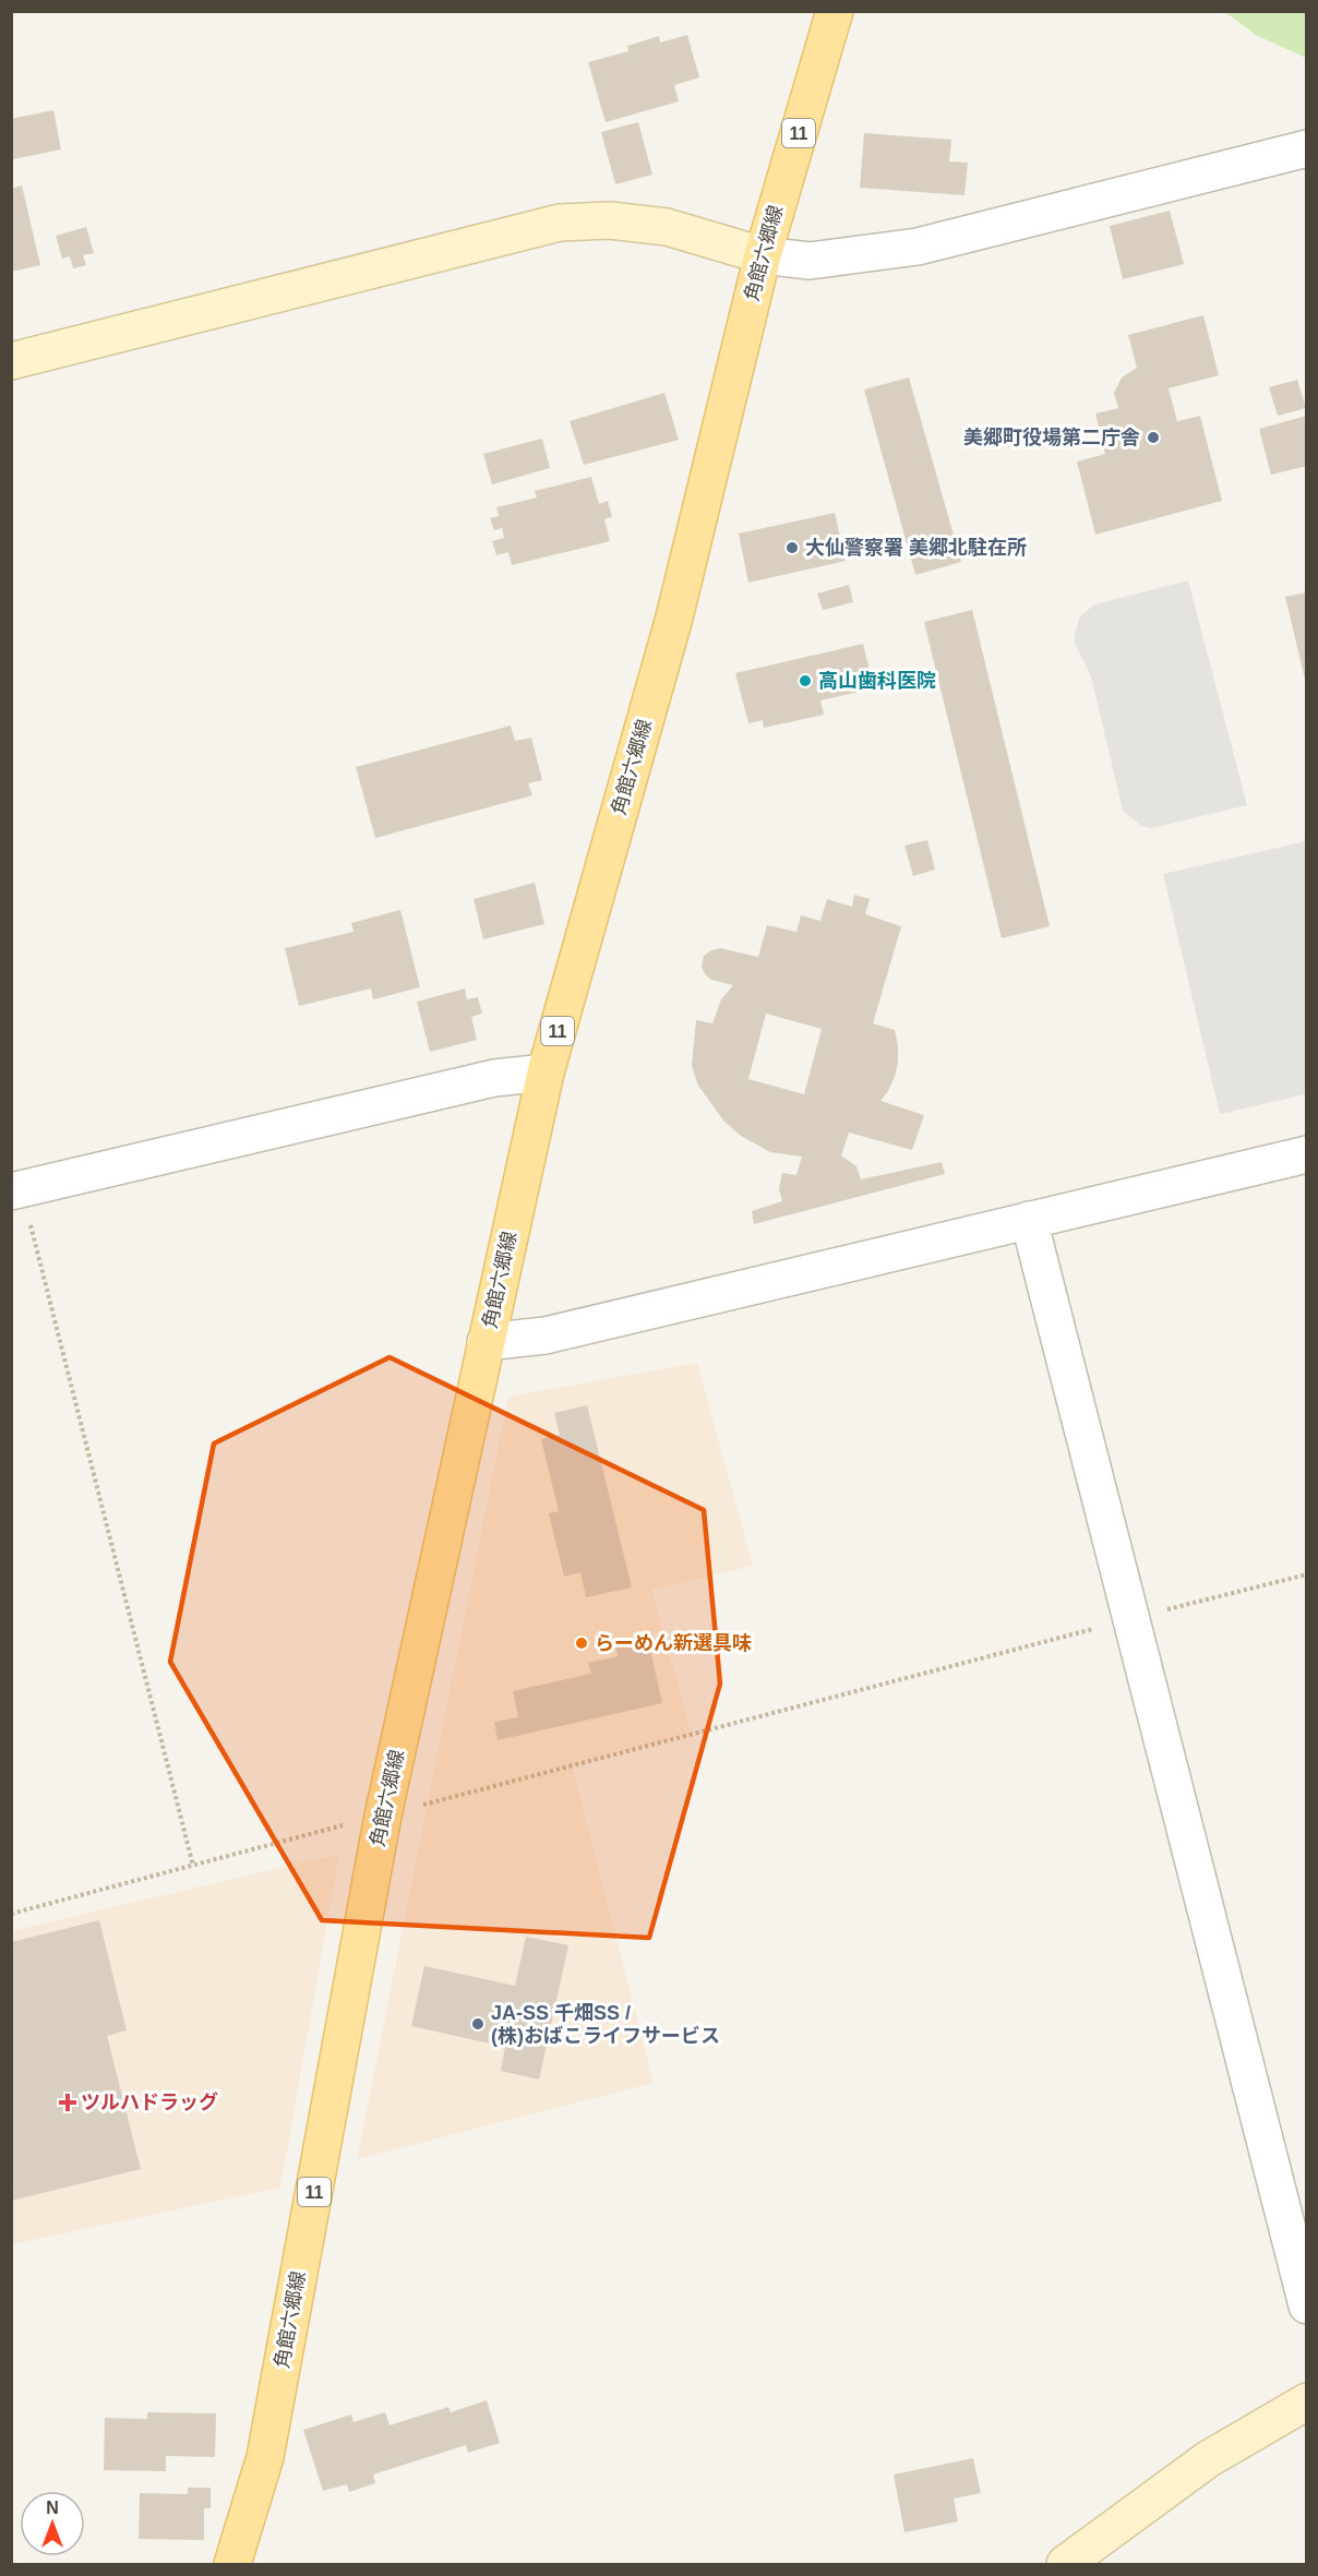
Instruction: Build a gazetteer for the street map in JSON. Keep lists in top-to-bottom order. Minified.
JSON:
{"streets":{"main road":["11","角館六郷線"]},"places":{"other":["美郷町役場第二庁舎","大仙警察署 美郷北駐在所","高山歯科医院","らーめん新選具味","JA-SS 千畑SS / (株)おばこライフサービス"],"health":["ツルハドラッグ"]},"north":"top"}
